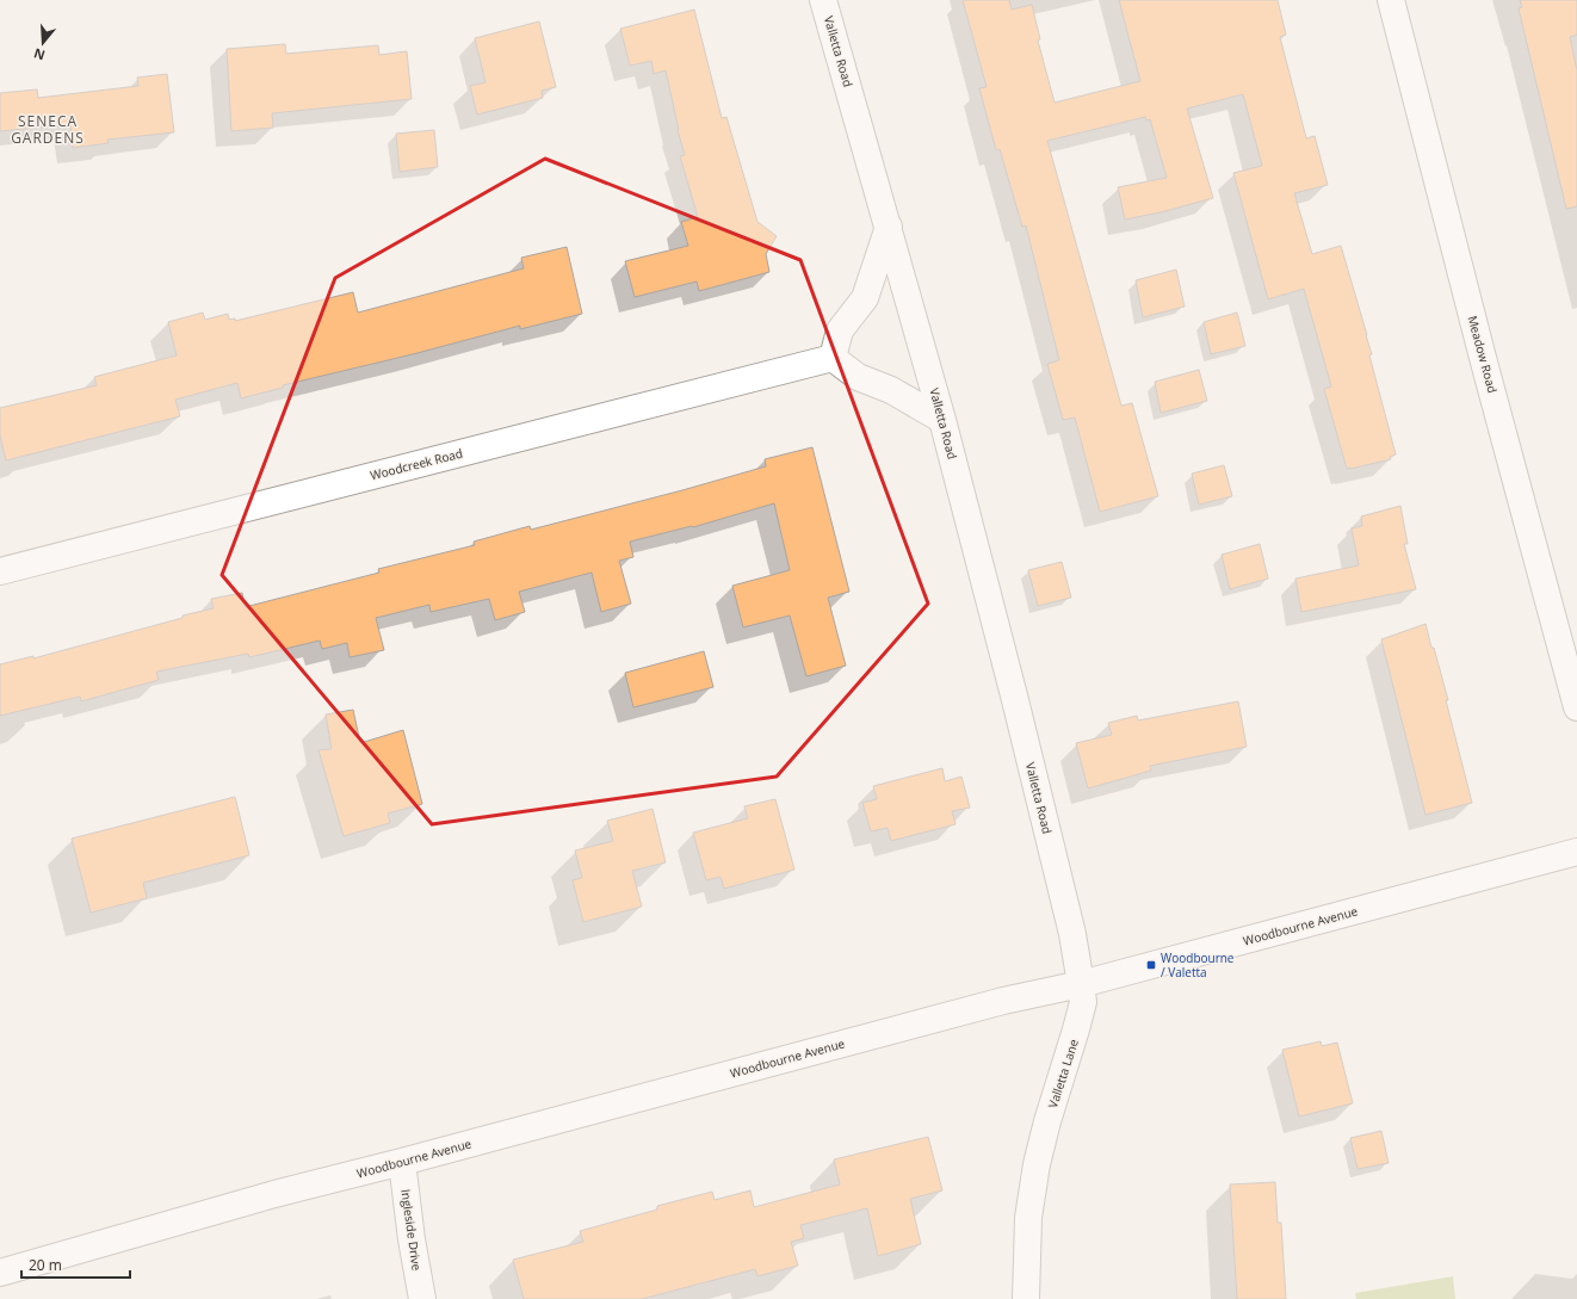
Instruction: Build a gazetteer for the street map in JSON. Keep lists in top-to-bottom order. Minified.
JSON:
{"streets":{"street":["Valletta Road","Meadow Road","Woodcreek Road","Woodbourne Avenue","Valletta Lane","Ingleside Drive"]},"crossings":[["Valletta Road","Valletta Lane"],["Woodbourne Avenue","Valletta Lane"],["Woodbourne Avenue","Ingleside Drive"]],"districts":["SENECA GARDENS"],"places":{"transit":["Woodbourne / Valetta"]},"scale_bar":"20 m","north":"bottom"}
